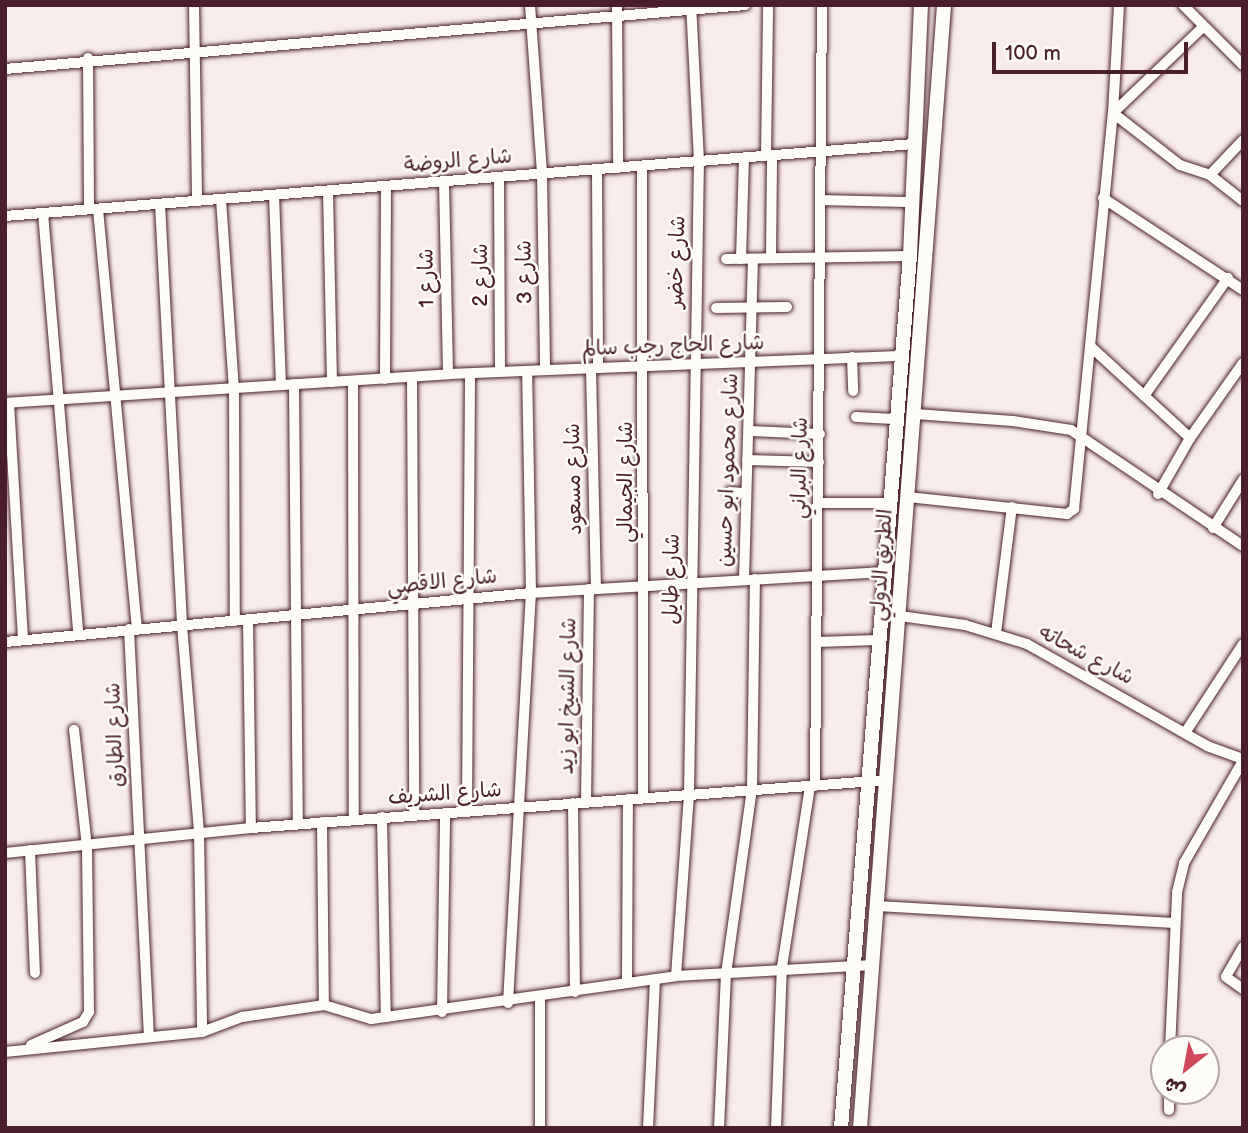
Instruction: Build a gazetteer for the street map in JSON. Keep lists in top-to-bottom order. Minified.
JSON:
{"streets":{"street":["شارع الروضة","شارع خضر","شارع 3","شارع 2","شارع 1","شارع الحاج رجب سالم","شارع البراني","شارع محمود ابو حسين","شارع مسعود","شارع الجيمالي","الطريق الدولي","شارع طايل","شارع الاقصي","شارع شحاته","شارع الشيخ ابو زيد","شارع الطارق","شارع الشريف"]},"crossings":[["شارع الروضة","شارع خضر"],["شارع الروضة","شارع 3"],["شارع الروضة","شارع 2"],["شارع الروضة","شارع 1"],["شارع الروضة","شارع البراني"],["شارع الروضة","شارع محمود ابو حسين"],["شارع الروضة","شارع مسعود"],["شارع الروضة","شارع الجيمالي"],["شارع الروضة","الطريق الدولي"],["شارع الروضة","شارع الطارق"],["شارع خضر","شارع الحاج رجب سالم"],["شارع خضر","شارع طايل"],["شارع 3","شارع الحاج رجب سالم"],["شارع 2","شارع الحاج رجب سالم"],["شارع 1","شارع الحاج رجب سالم"],["شارع الحاج رجب سالم","شارع البراني"],["شارع الحاج رجب سالم","شارع محمود ابو حسين"],["شارع الحاج رجب سالم","شارع مسعود"],["شارع الحاج رجب سالم","شارع الجيمالي"],["شارع الحاج رجب سالم","الطريق الدولي"],["شارع الحاج رجب سالم","شارع طايل"],["شارع الحاج رجب سالم","شارع الطارق"],["شارع البراني","شارع الاقصي"],["شارع البراني","شارع الشريف"],["شارع محمود ابو حسين","شارع الاقصي"],["شارع محمود ابو حسين","شارع الشريف"],["شارع مسعود","شارع الاقصي"],["شارع مسعود","شارع الشيخ ابو زيد"],["شارع الجيمالي","شارع الاقصي"],["شارع الجيمالي","شارع الشريف"],["الطريق الدولي","شارع الاقصي"],["الطريق الدولي","شارع شحاته"],["الطريق الدولي","شارع الشريف"],["شارع طايل","شارع الاقصي"],["شارع طايل","شارع الشريف"],["شارع الاقصي","شارع الشيخ ابو زيد"],["شارع الاقصي","شارع الطارق"],["شارع الشيخ ابو زيد","شارع الشريف"],["شارع الطارق","شارع الشريف"]],"scale_bar":"100 m","north":"bottom left"}
